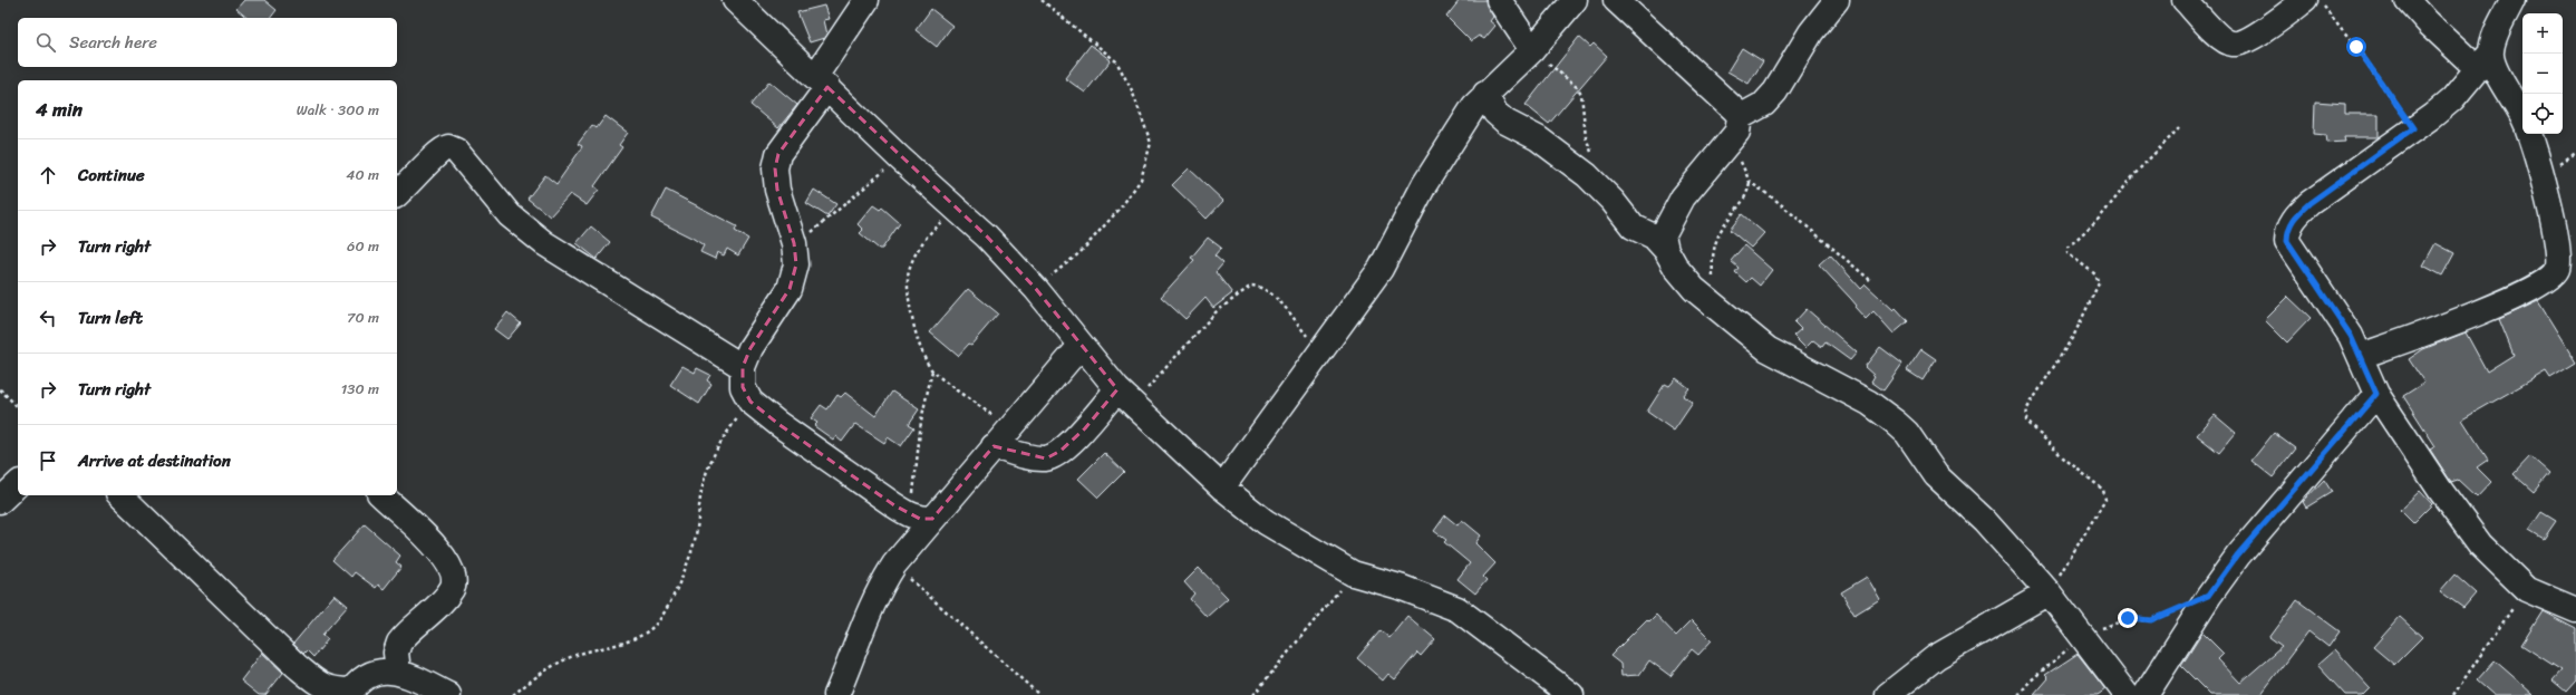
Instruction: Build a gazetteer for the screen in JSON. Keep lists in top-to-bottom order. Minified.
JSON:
{"page":{"map_buttons":["+","−"],"search":"Search here","heading":["4 min","Walk · 300 m"],"list":[["Continue","40 m"],["Turn right","60 m"],["Turn left","70 m"],["Turn right","130 m"],"Arrive at destination"]}}
